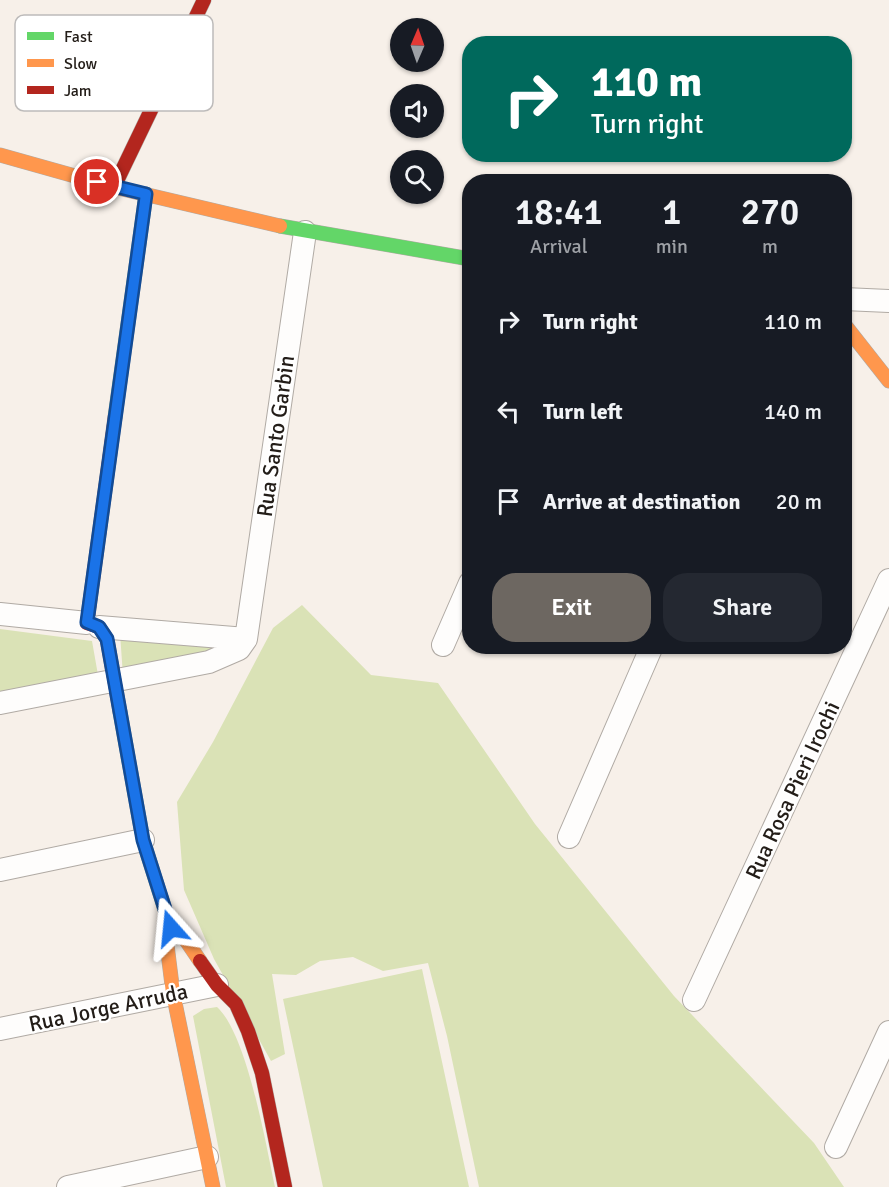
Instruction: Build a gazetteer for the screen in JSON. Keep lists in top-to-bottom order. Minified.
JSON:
{"streets":{"street":["Rua Santo Garbin","Rua Rosa Pieri Irochi","Rua Jorge Arruda"]},"legend":["Fast","Slow","Jam"],"north":"top","page":{"turn":["110 m","Turn right"],"eta":["18:41","Arrival","1","min","270","m"],"list":[{"name":"Turn right","value":"110 m"},{"name":"Turn left","value":"140 m"},{"name":"Arrive at destination","value":"20 m"}],"buttons":["Exit","Share"]}}
